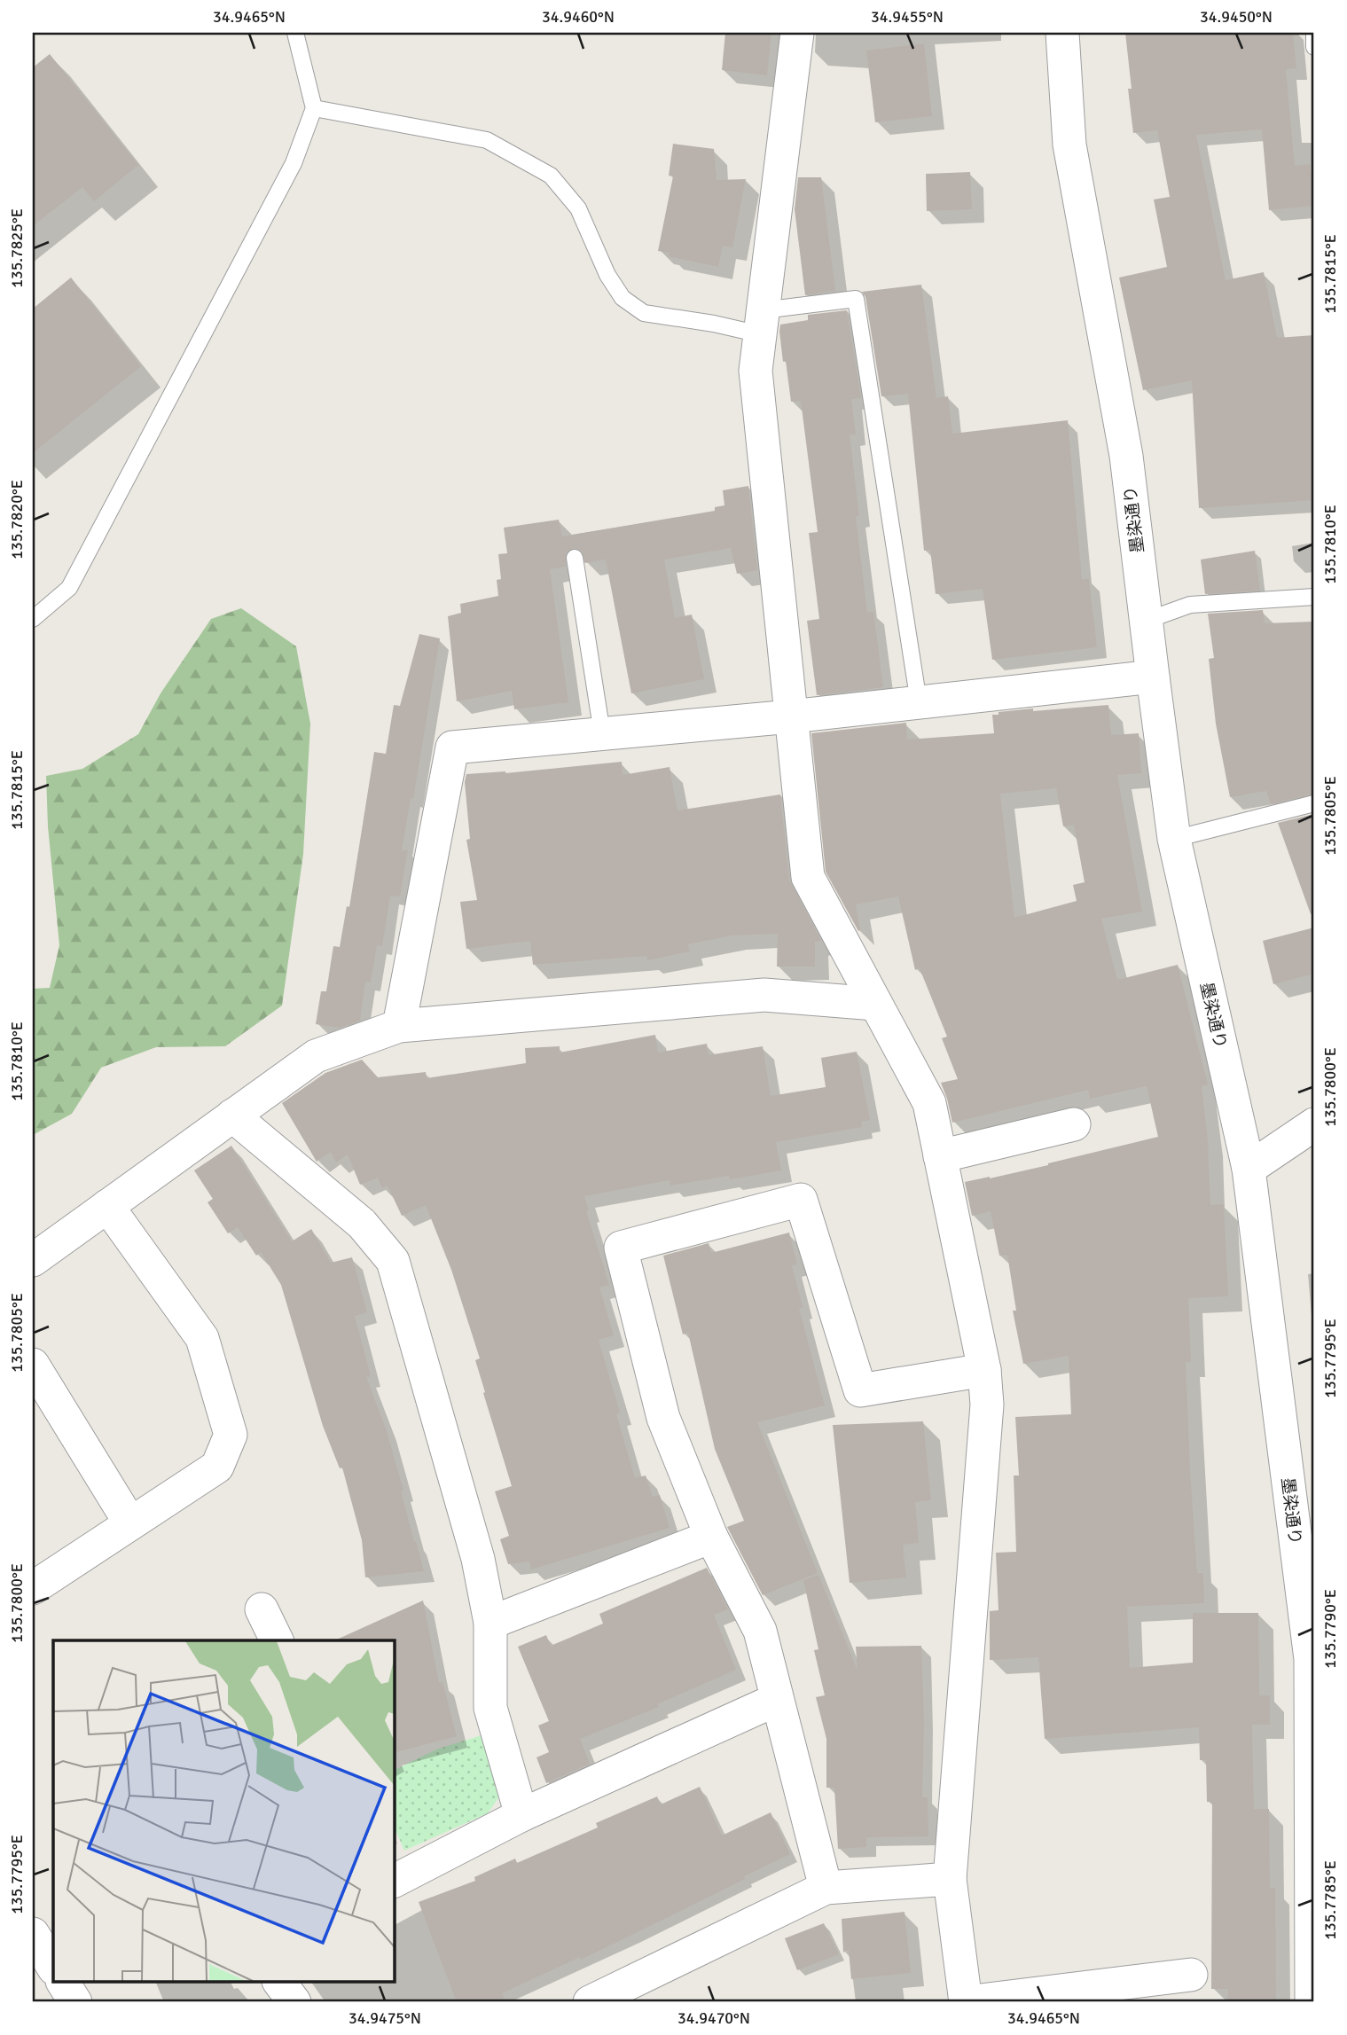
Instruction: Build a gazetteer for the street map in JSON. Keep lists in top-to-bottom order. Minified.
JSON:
{"streets":{"street":["墨染通り"]},"coordinates":["34.9465°N","34.9460°N","34.9455°N","34.9450°N","135.7825°E","135.7815°E","135.7820°E","135.7810°E","135.7805°E","135.7800°E","135.7795°E","135.7790°E","135.7785°E","34.9475°N","34.9470°N"]}
